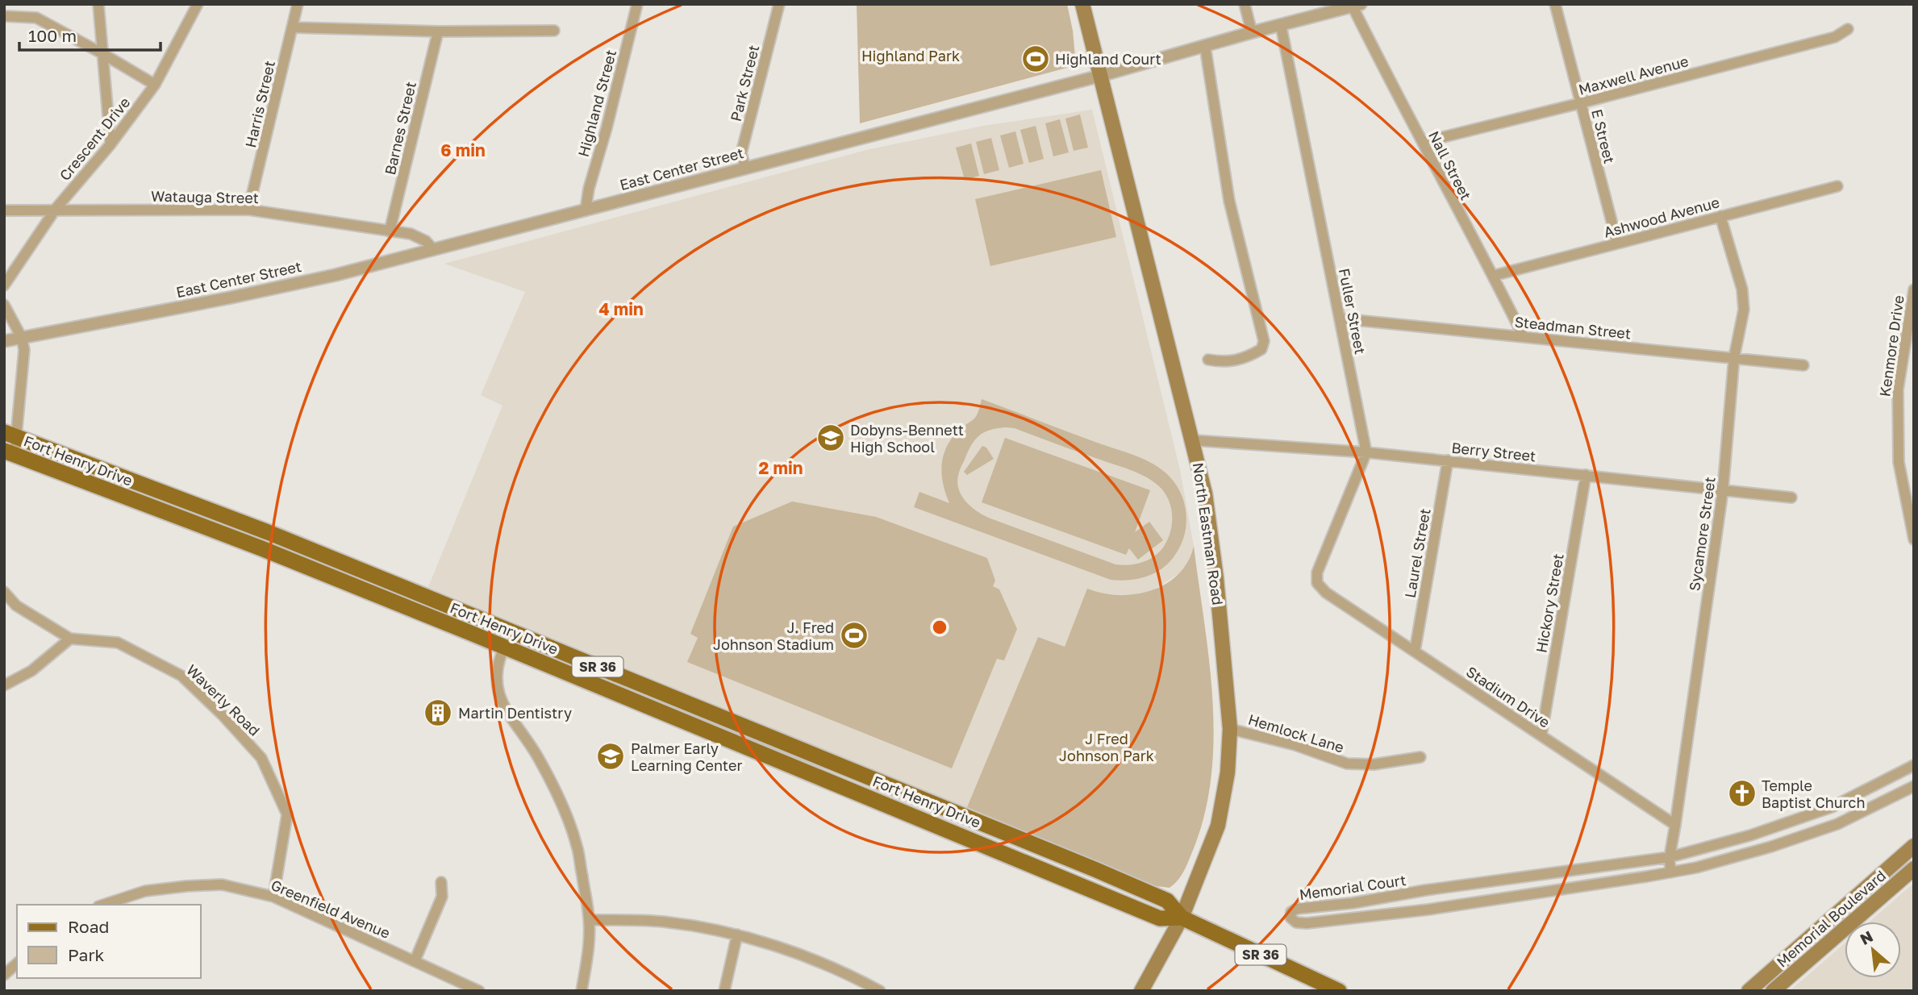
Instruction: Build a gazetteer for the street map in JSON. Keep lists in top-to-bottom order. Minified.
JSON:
{"streets":{"main road":["Fort Henry Drive","North Eastman Road","SR 36","Memorial Boulevard"],"street":["Maxwell Avenue","Park Street","Highland Street","Harris Street","Barnes Street","E Street","Crescent Drive","Nall Street","East Center Street","Watauga Street","Ashwood Avenue","Fuller Street","Steadman Street","Kenmore Drive","Berry Street","Sycamore Street","Laurel Street","Hickory Street","Stadium Drive","Waverly Road","Hemlock Lane","Memorial Court","Greenfield Avenue"]},"crossings":[["Maxwell Avenue","E Street"],["Maxwell Avenue","Nall Street"],["Park Street","East Center Street"],["Highland Street","East Center Street"],["Harris Street","Watauga Street"],["Barnes Street","Watauga Street"],["E Street","Ashwood Avenue"],["Crescent Drive","Watauga Street"],["Nall Street","East Center Street"],["Nall Street","Ashwood Avenue"],["Nall Street","Steadman Street"],["East Center Street","Watauga Street"],["East Center Street","Fuller Street"],["East Center Street","North Eastman Road"],["Ashwood Avenue","Sycamore Street"],["Fuller Street","Steadman Street"],["Fuller Street","Berry Street"],["Fuller Street","Stadium Drive"],["Steadman Street","Sycamore Street"],["Berry Street","North Eastman Road"],["Berry Street","Sycamore Street"],["Berry Street","Laurel Street"],["Berry Street","Hickory Street"],["Berry Street","Stadium Drive"],["Fort Henry Drive","North Eastman Road"],["North Eastman Road","Hemlock Lane"],["Sycamore Street","Stadium Drive"],["Sycamore Street","Memorial Court"],["Laurel Street","Stadium Drive"],["Hickory Street","Stadium Drive"],["Waverly Road","Greenfield Avenue"]],"parks":["Highland Park","J Fred Johnson Park"],"places":{"sports":["Highland Court","J. Fred Johnson Stadium"],"school or university":["Dobyns-Bennett High School","Palmer Early Learning Center"],"building":["Martin Dentistry"],"church":["Temple Baptist Church"]},"legend":["Road","Park"],"scale_bar":"100 m","north":"top left","rings":["6 min","4 min","2 min"]}
